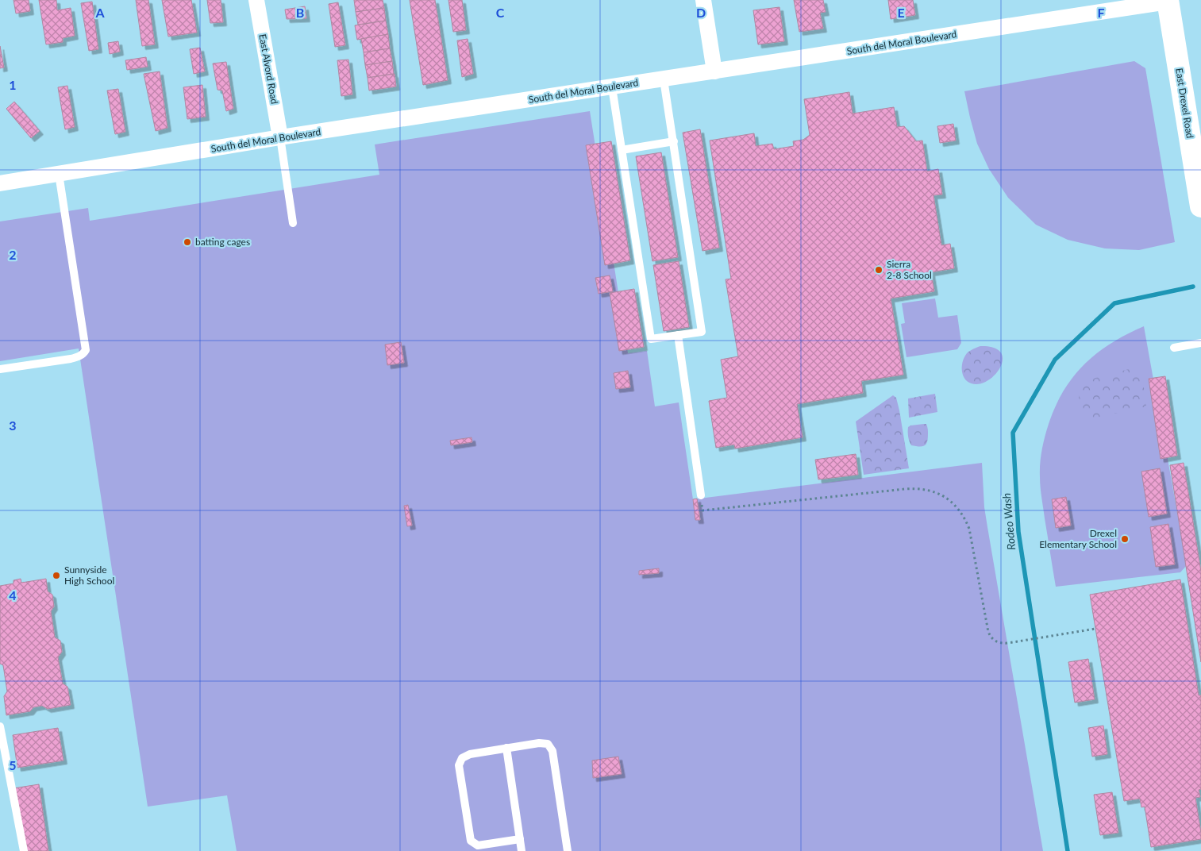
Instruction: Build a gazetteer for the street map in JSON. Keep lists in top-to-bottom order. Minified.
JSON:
{"streets":{"street":["South del Moral Boulevard","East Alvord Road","East Drexel Road"]},"crossings":[["South del Moral Boulevard","East Alvord Road"],["South del Moral Boulevard","East Drexel Road"]],"water":["Rodeo Wash"],"places":["batting cages","Sierra 2-8 School","Drexel Elementary School","Sunnyside High School"],"grid":{"columns":["A","B","C","D","E","F"],"rows":["1","2","3","4","5"]}}
